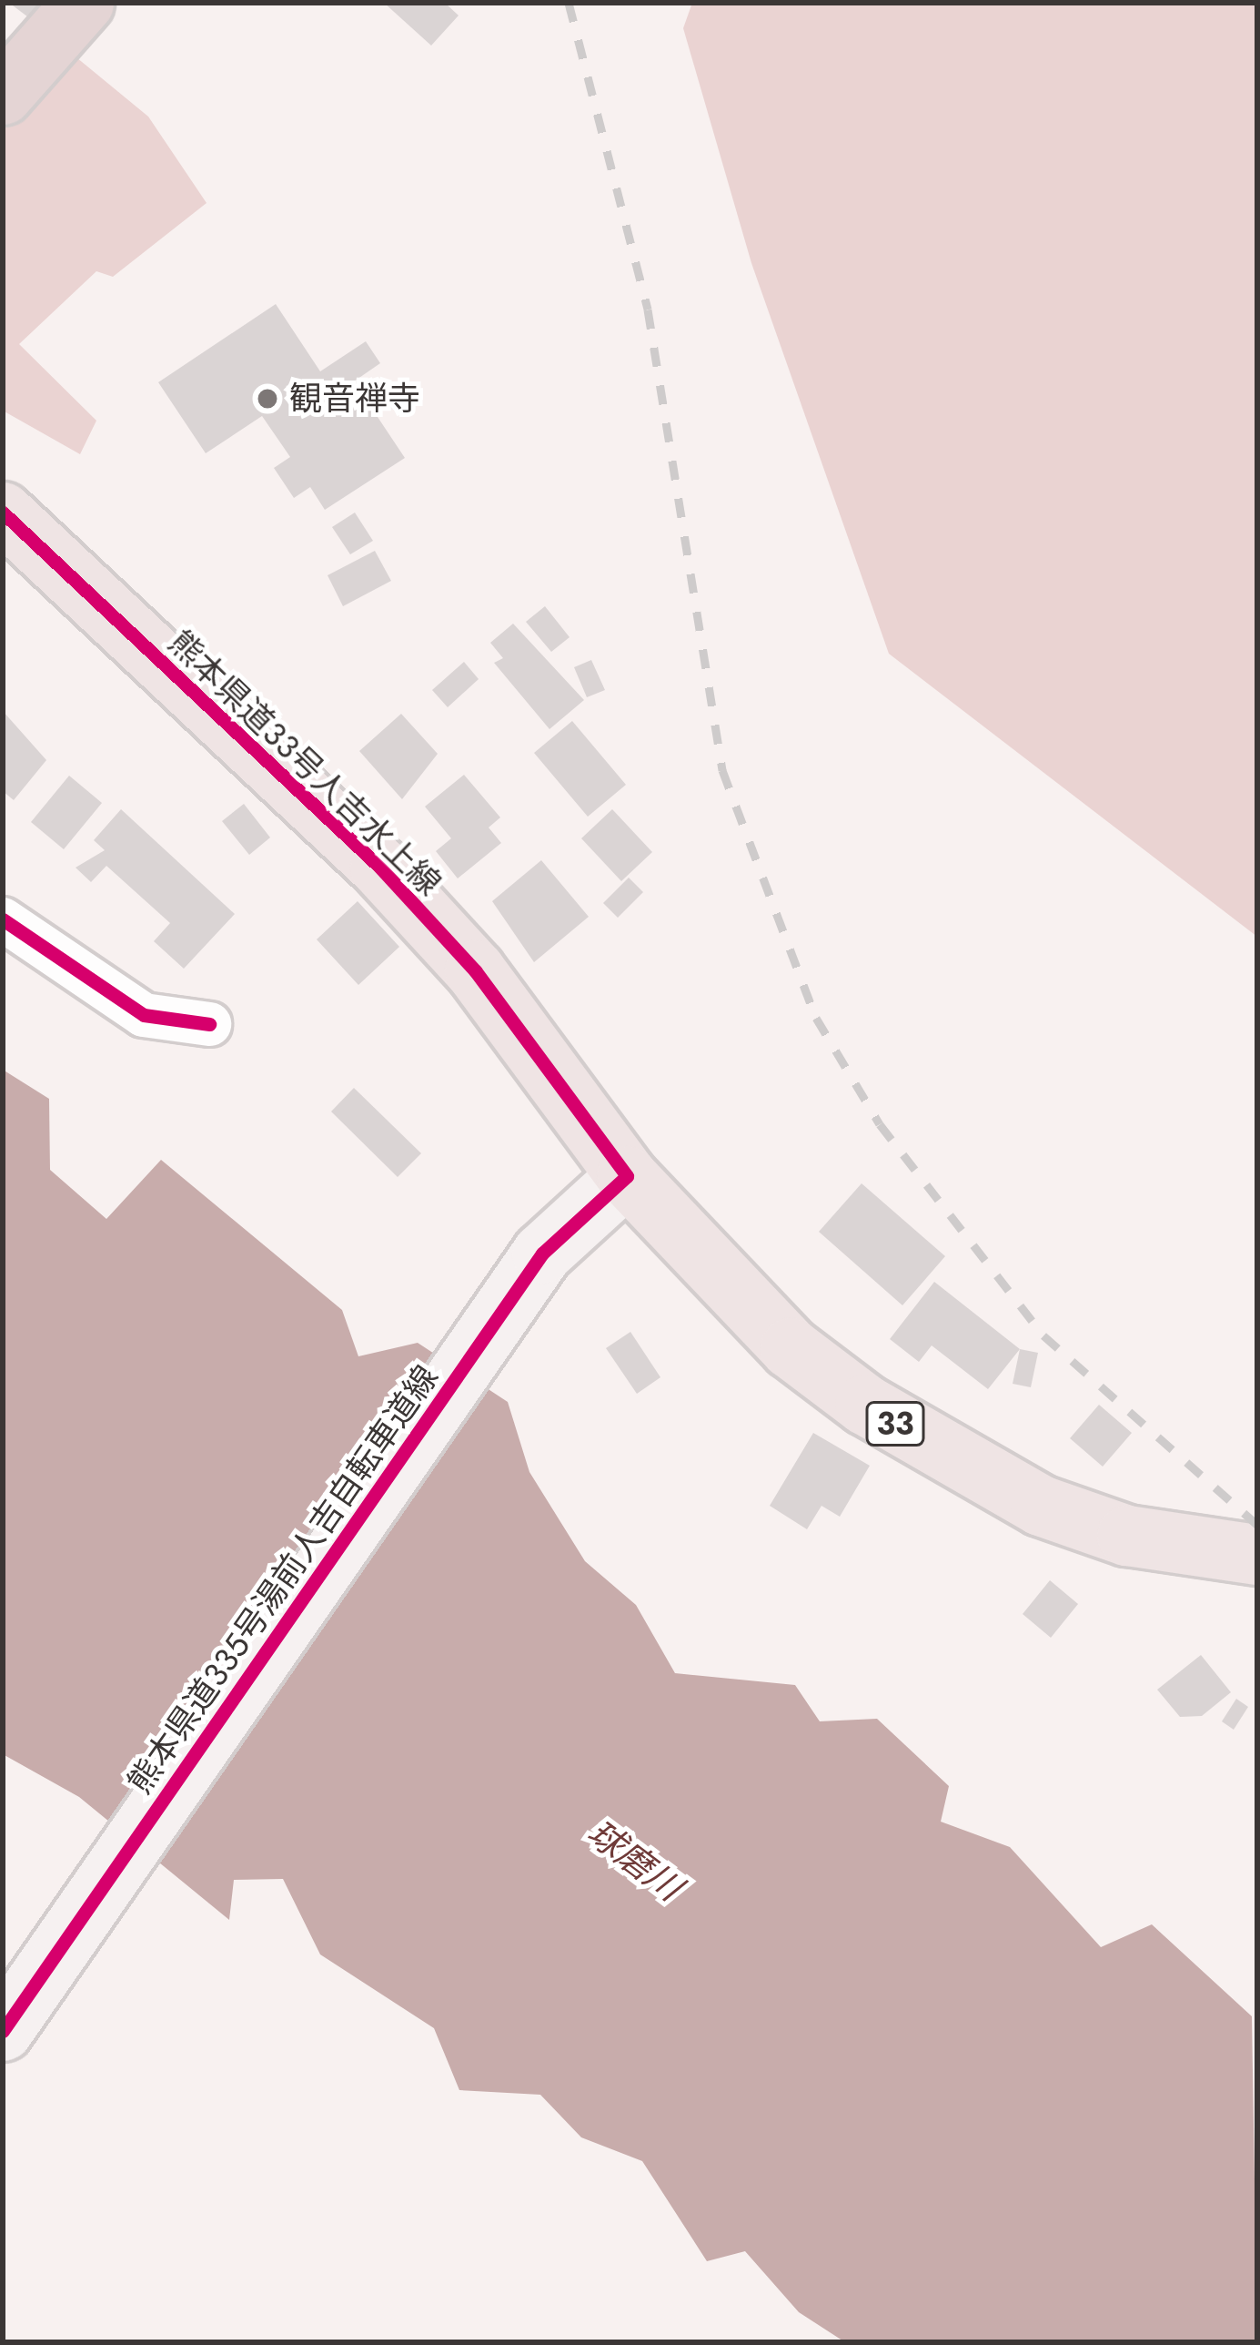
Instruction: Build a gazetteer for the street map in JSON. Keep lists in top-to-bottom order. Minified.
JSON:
{"streets":{"main road":["熊本県道33号人吉水上線","33","熊本県道335号湯前人吉自転車道線"]},"crossings":[["熊本県道33号人吉水上線","熊本県道335号湯前人吉自転車道線"]],"water":["球磨川"],"places":["観音禅寺"]}
